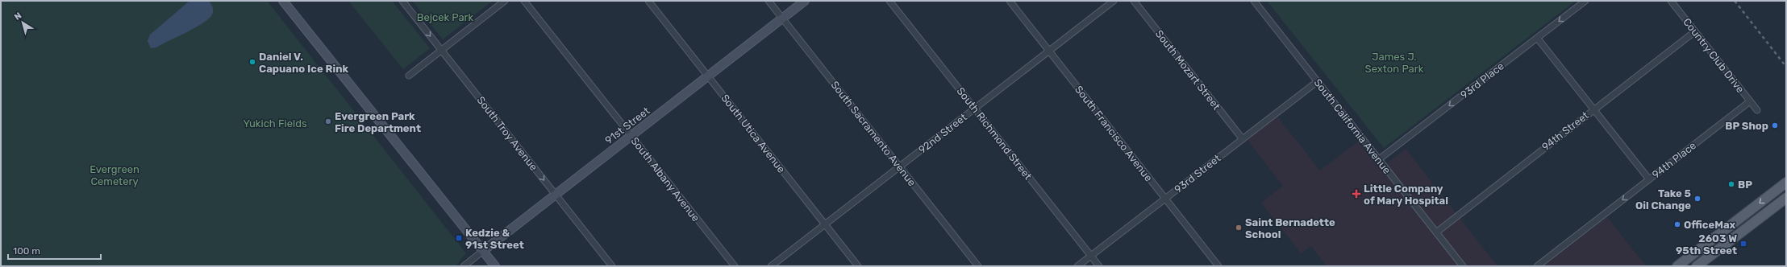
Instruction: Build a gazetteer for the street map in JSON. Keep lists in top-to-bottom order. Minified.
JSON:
{"streets":{"street":["Country Club Drive","South Mozart Street","93rd Place","91st Street","South California Avenue","94th Street","South Troy Avenue","South Utica Avenue","South Sacramento Avenue","92nd Street","South Richmond Street","South Francisco Avenue","94th Place","93rd Street","South Albany Avenue"]},"crossings":[["Country Club Drive","94th Street"],["Country Club Drive","94th Place"],["South Mozart Street","93rd Street"],["93rd Place","South California Avenue"],["91st Street","South Troy Avenue"],["91st Street","South Utica Avenue"],["91st Street","South Sacramento Avenue"],["91st Street","South Albany Avenue"],["South California Avenue","94th Street"],["South California Avenue","93rd Street"],["South Utica Avenue","92nd Street"],["South Sacramento Avenue","92nd Street"],["92nd Street","South Richmond Street"],["92nd Street","South Francisco Avenue"],["South Richmond Street","93rd Street"],["South Francisco Avenue","93rd Street"]],"one_way":["93rd Place","South Troy Avenue","94th Place"],"parks":["Bejcek Park","James J. Sexton Park","Yukich Fields","Evergreen Cemetery"],"places":{"other":["Daniel V. Capuano Ice Rink","Evergreen Park Fire Department","BP Shop","BP","Take 5 Oil Change","OfficeMax","Saint Bernadette School"],"health":["Little Company of Mary Hospital"],"transit":["Kedzie & 91st Street","2603 W 95th Street"]},"scale_bar":"100 m","north":"top left"}
